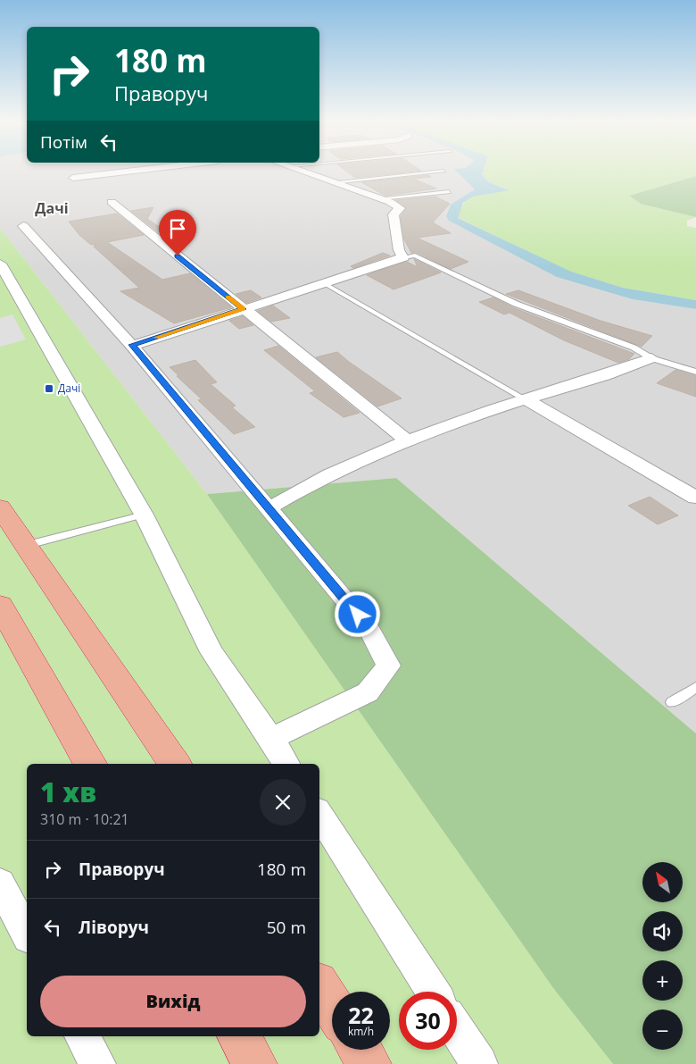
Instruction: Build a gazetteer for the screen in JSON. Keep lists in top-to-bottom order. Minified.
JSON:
{"districts":["Дачі"],"places":{"transit":["Дачі"]},"north":"top left","page":{"turn":["180 m","Праворуч"],"then":"Потім","heading":["1 хв","310 m · 10:21"],"list":[{"name":"Праворуч","value":"180 m"},{"name":"Ліворуч","value":"50 m"}],"map_buttons":["+","−"],"buttons":"Вихід","speed":"22 km/h","limit":"30"}}
